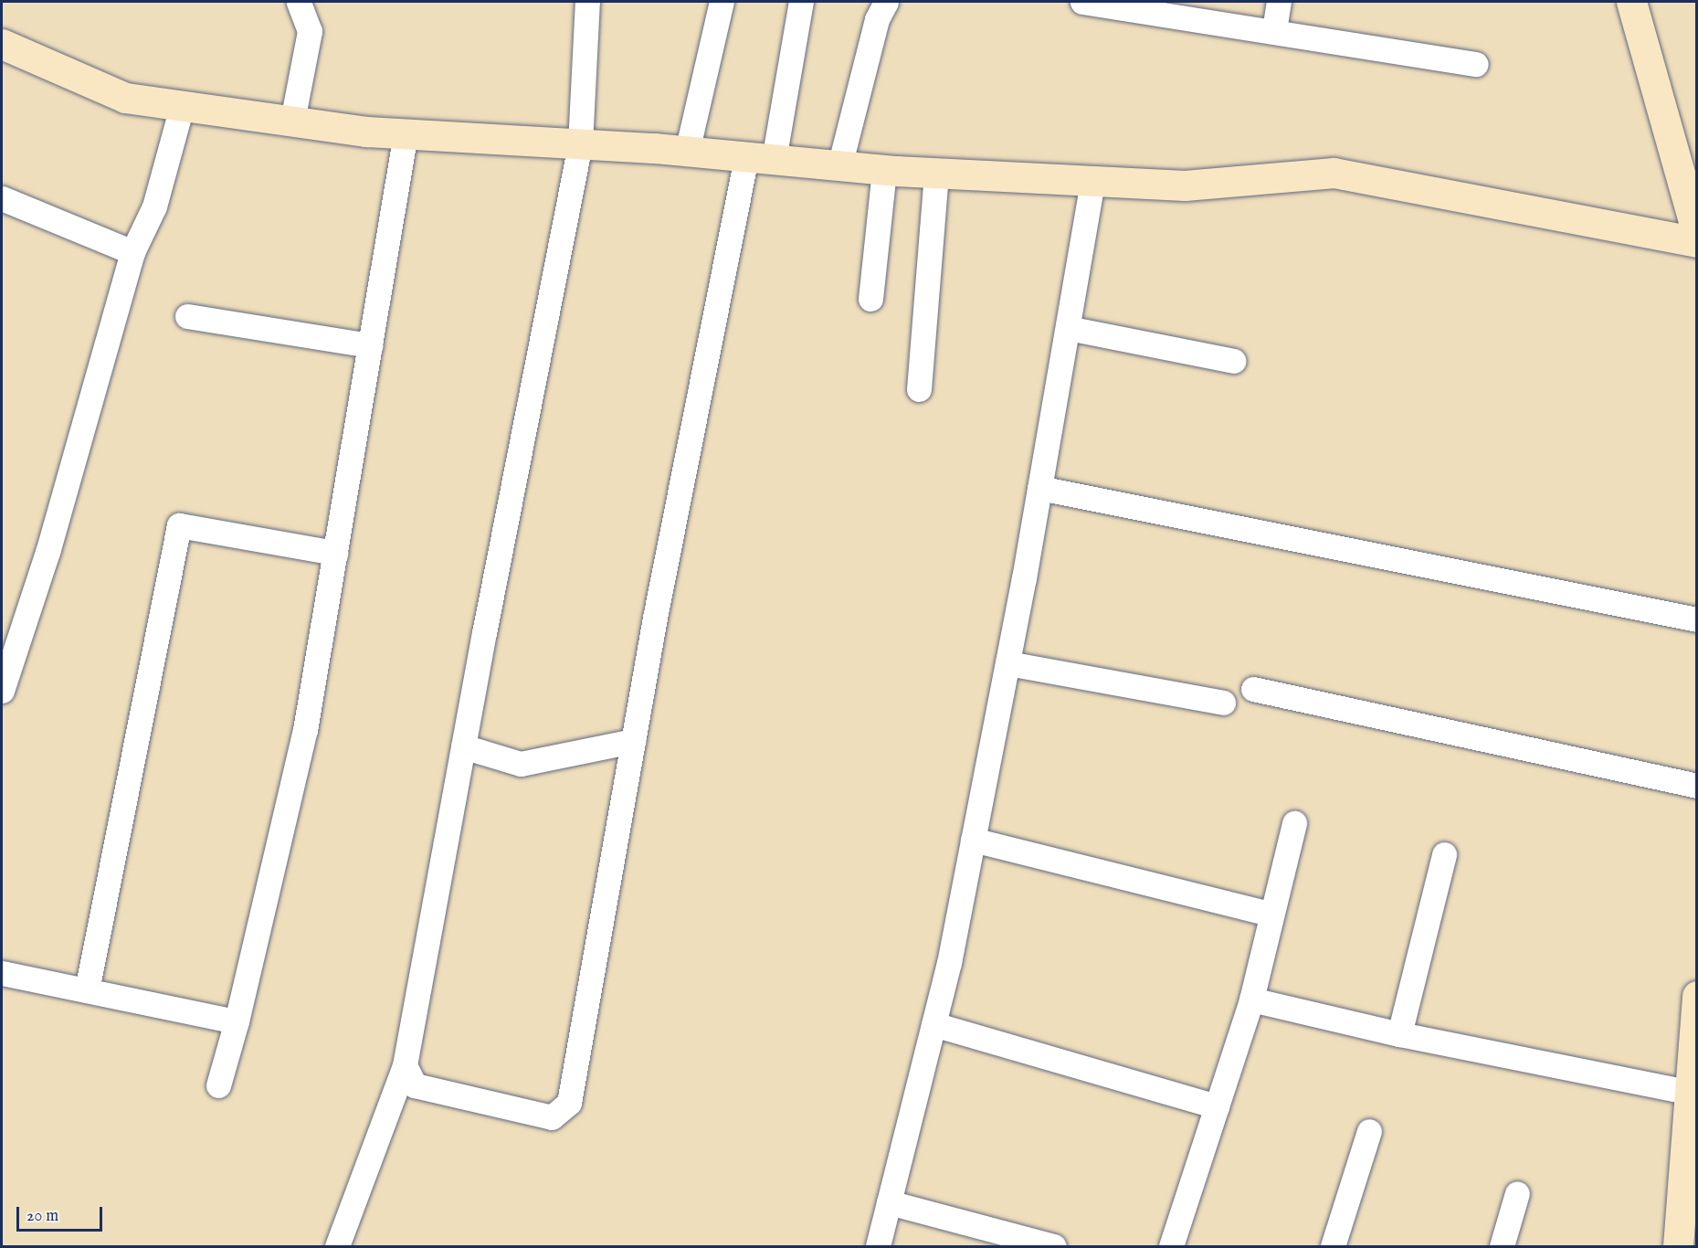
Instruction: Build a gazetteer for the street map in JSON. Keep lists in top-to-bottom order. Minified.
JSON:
{"scale_bar":"20 m"}
